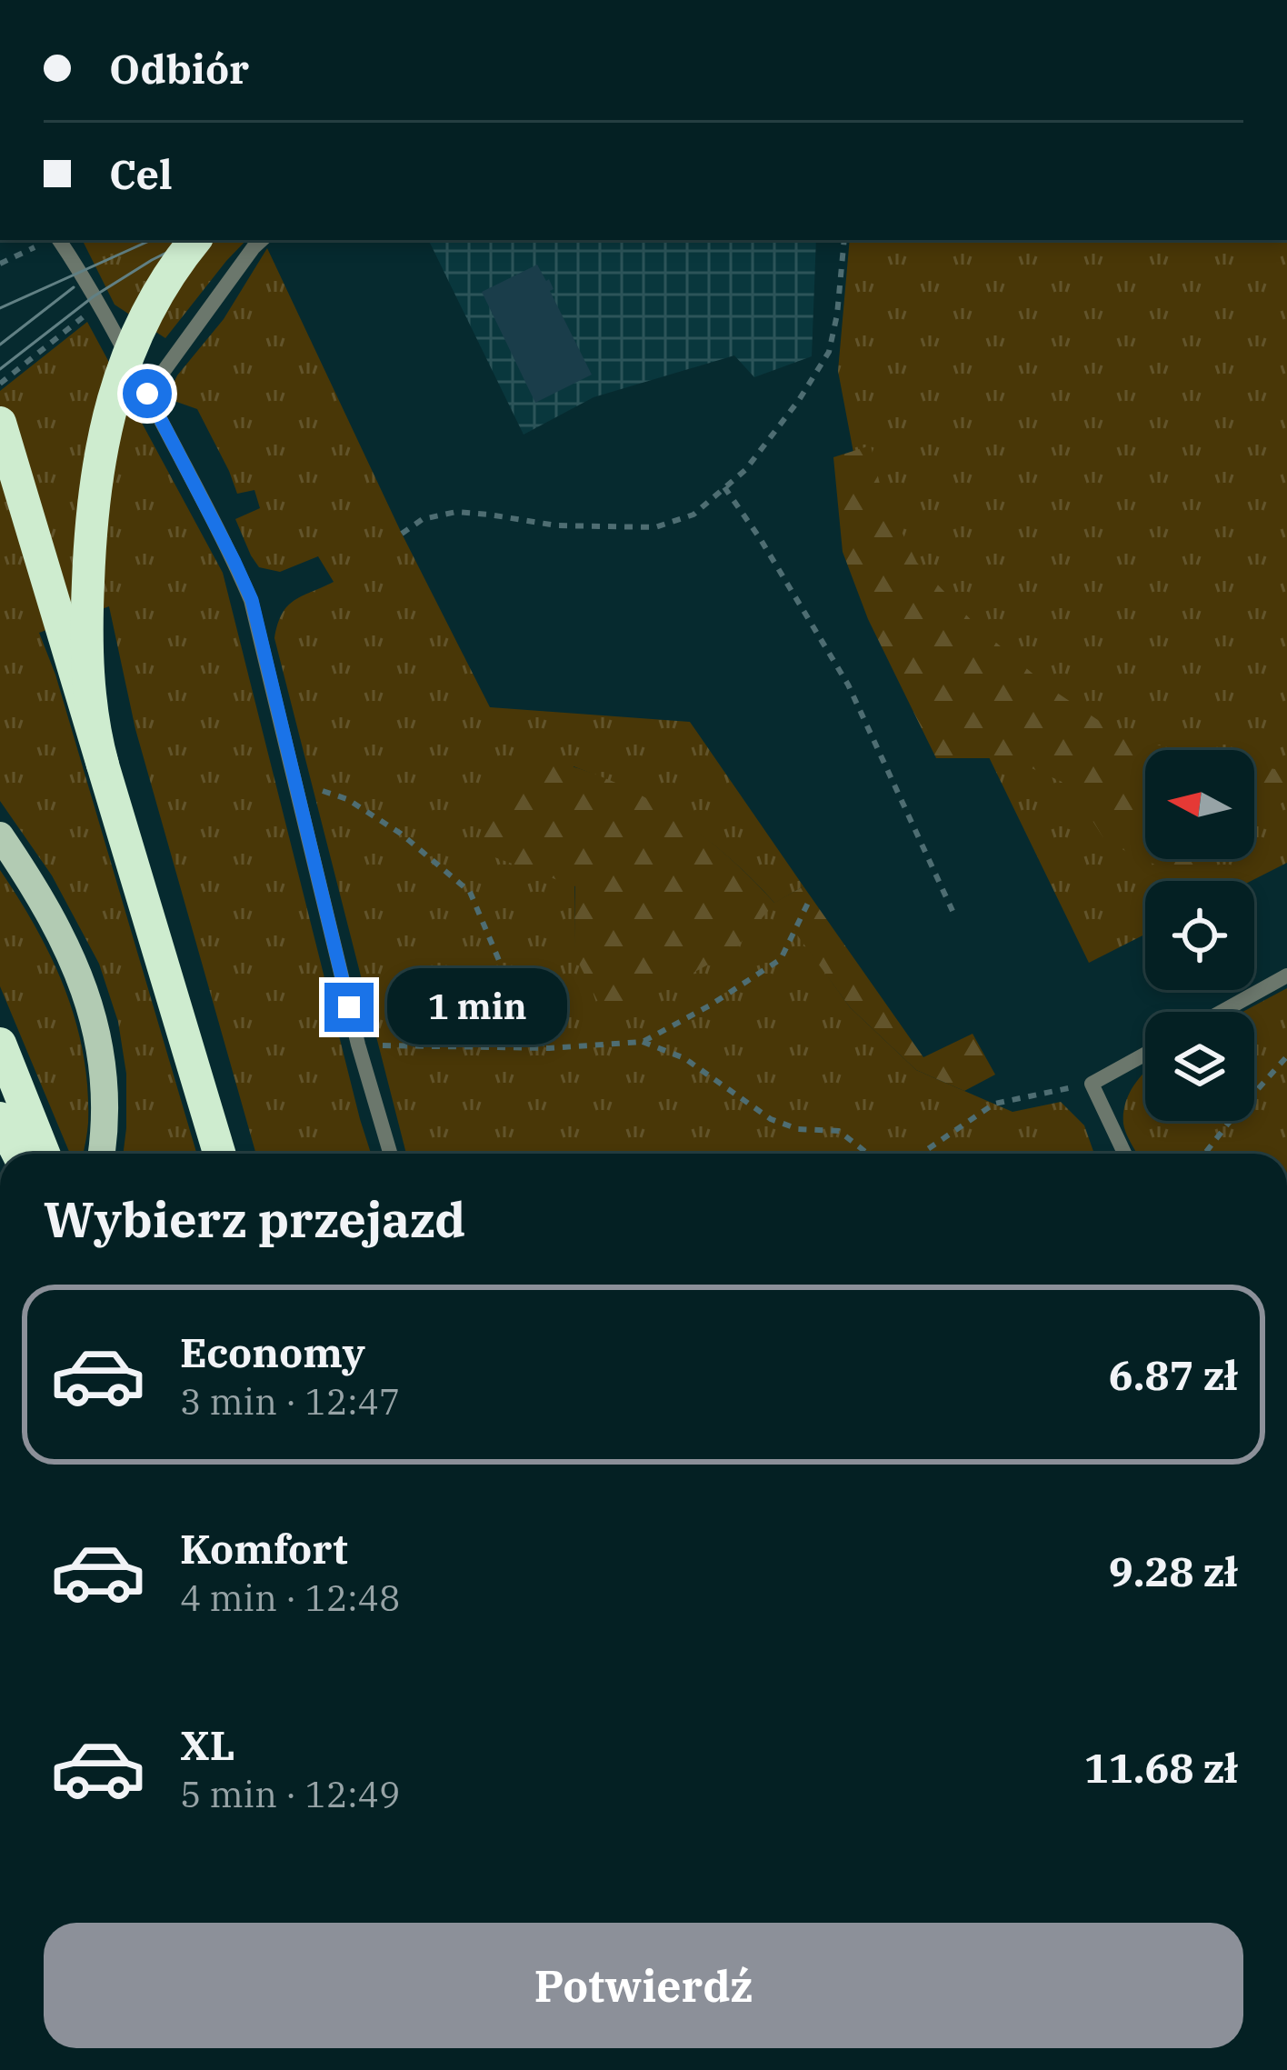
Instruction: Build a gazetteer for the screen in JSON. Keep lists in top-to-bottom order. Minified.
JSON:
{"north":"left","page":{"banner":["Odbiór","Cel"],"bubble":"1 min","heading":"Wybierz przejazd","list":[{"name":"Economy","note":"3 min · 12:47","value":"6.87 zł"},{"name":"Komfort","note":"4 min · 12:48","value":"9.28 zł"},{"name":"XL","note":"5 min · 12:49","value":"11.68 zł"}],"buttons":"Potwierdź"}}
